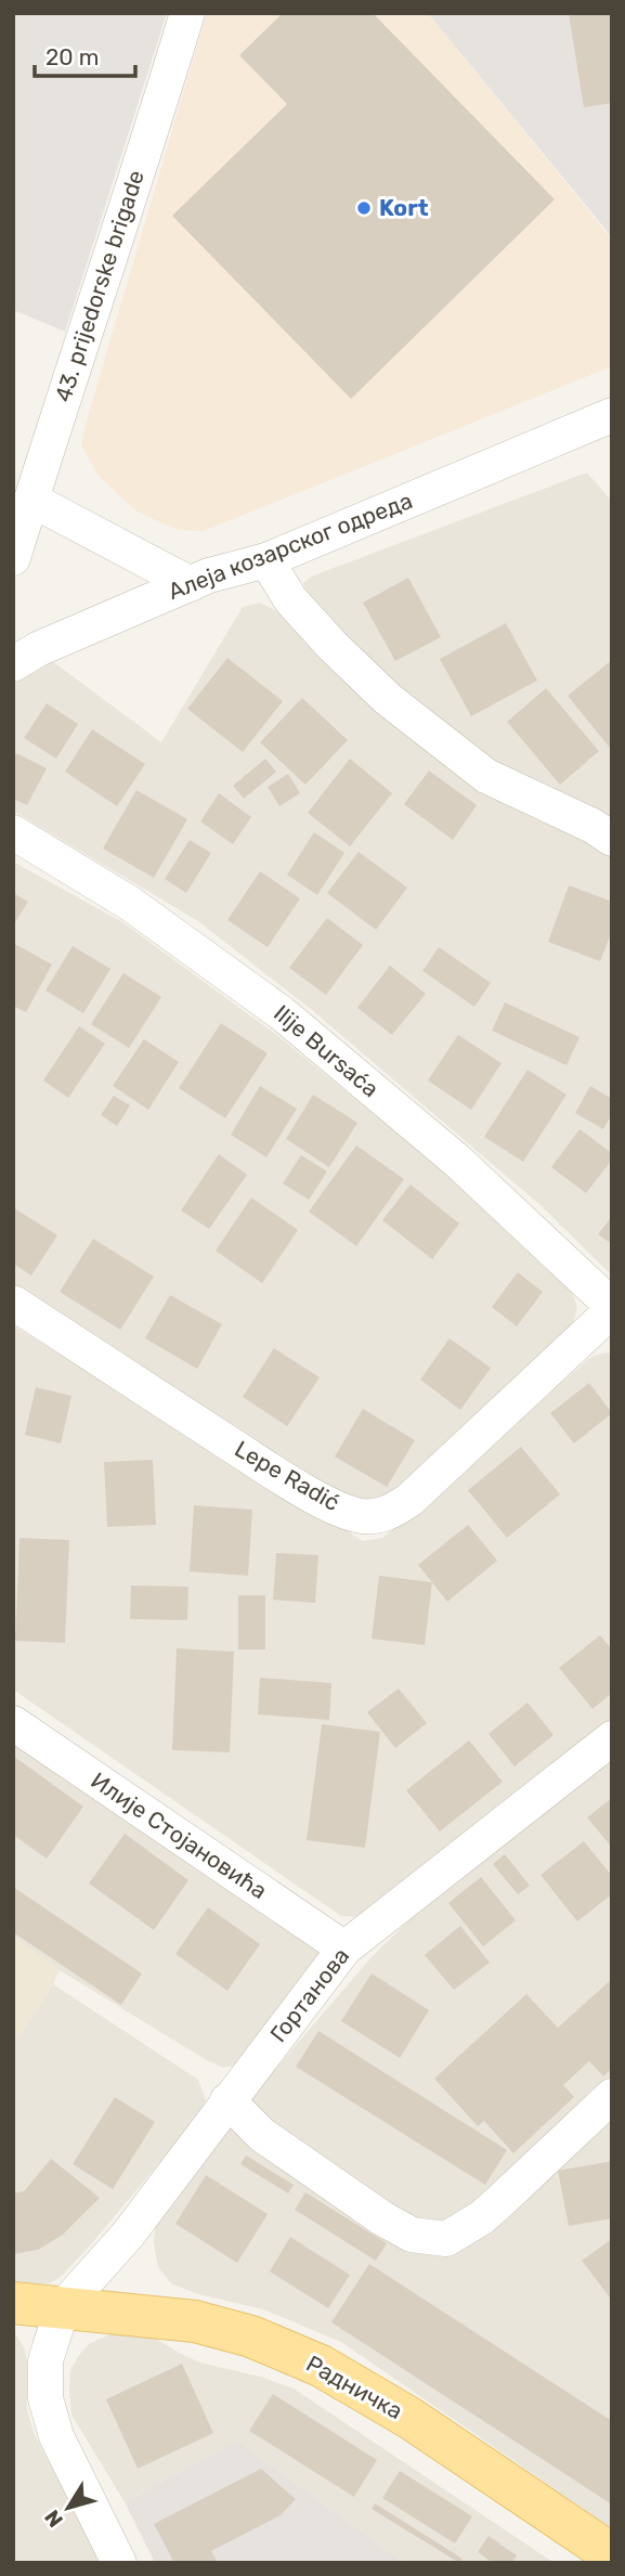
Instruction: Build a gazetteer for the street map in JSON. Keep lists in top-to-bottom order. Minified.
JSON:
{"streets":{"main road":["Радничка"],"street":["43. prijedorske brigade","Алеја козарског одреда","Ilije Bursaća","Lepe Radić","Илије Стојановића","Гортанова"]},"crossings":[["Ilije Bursaća","Lepe Radić"],["Илије Стојановића","Гортанова"],["Гортанова","Радничка"]],"places":["Kort"],"scale_bar":"20 m","north":"bottom left"}
